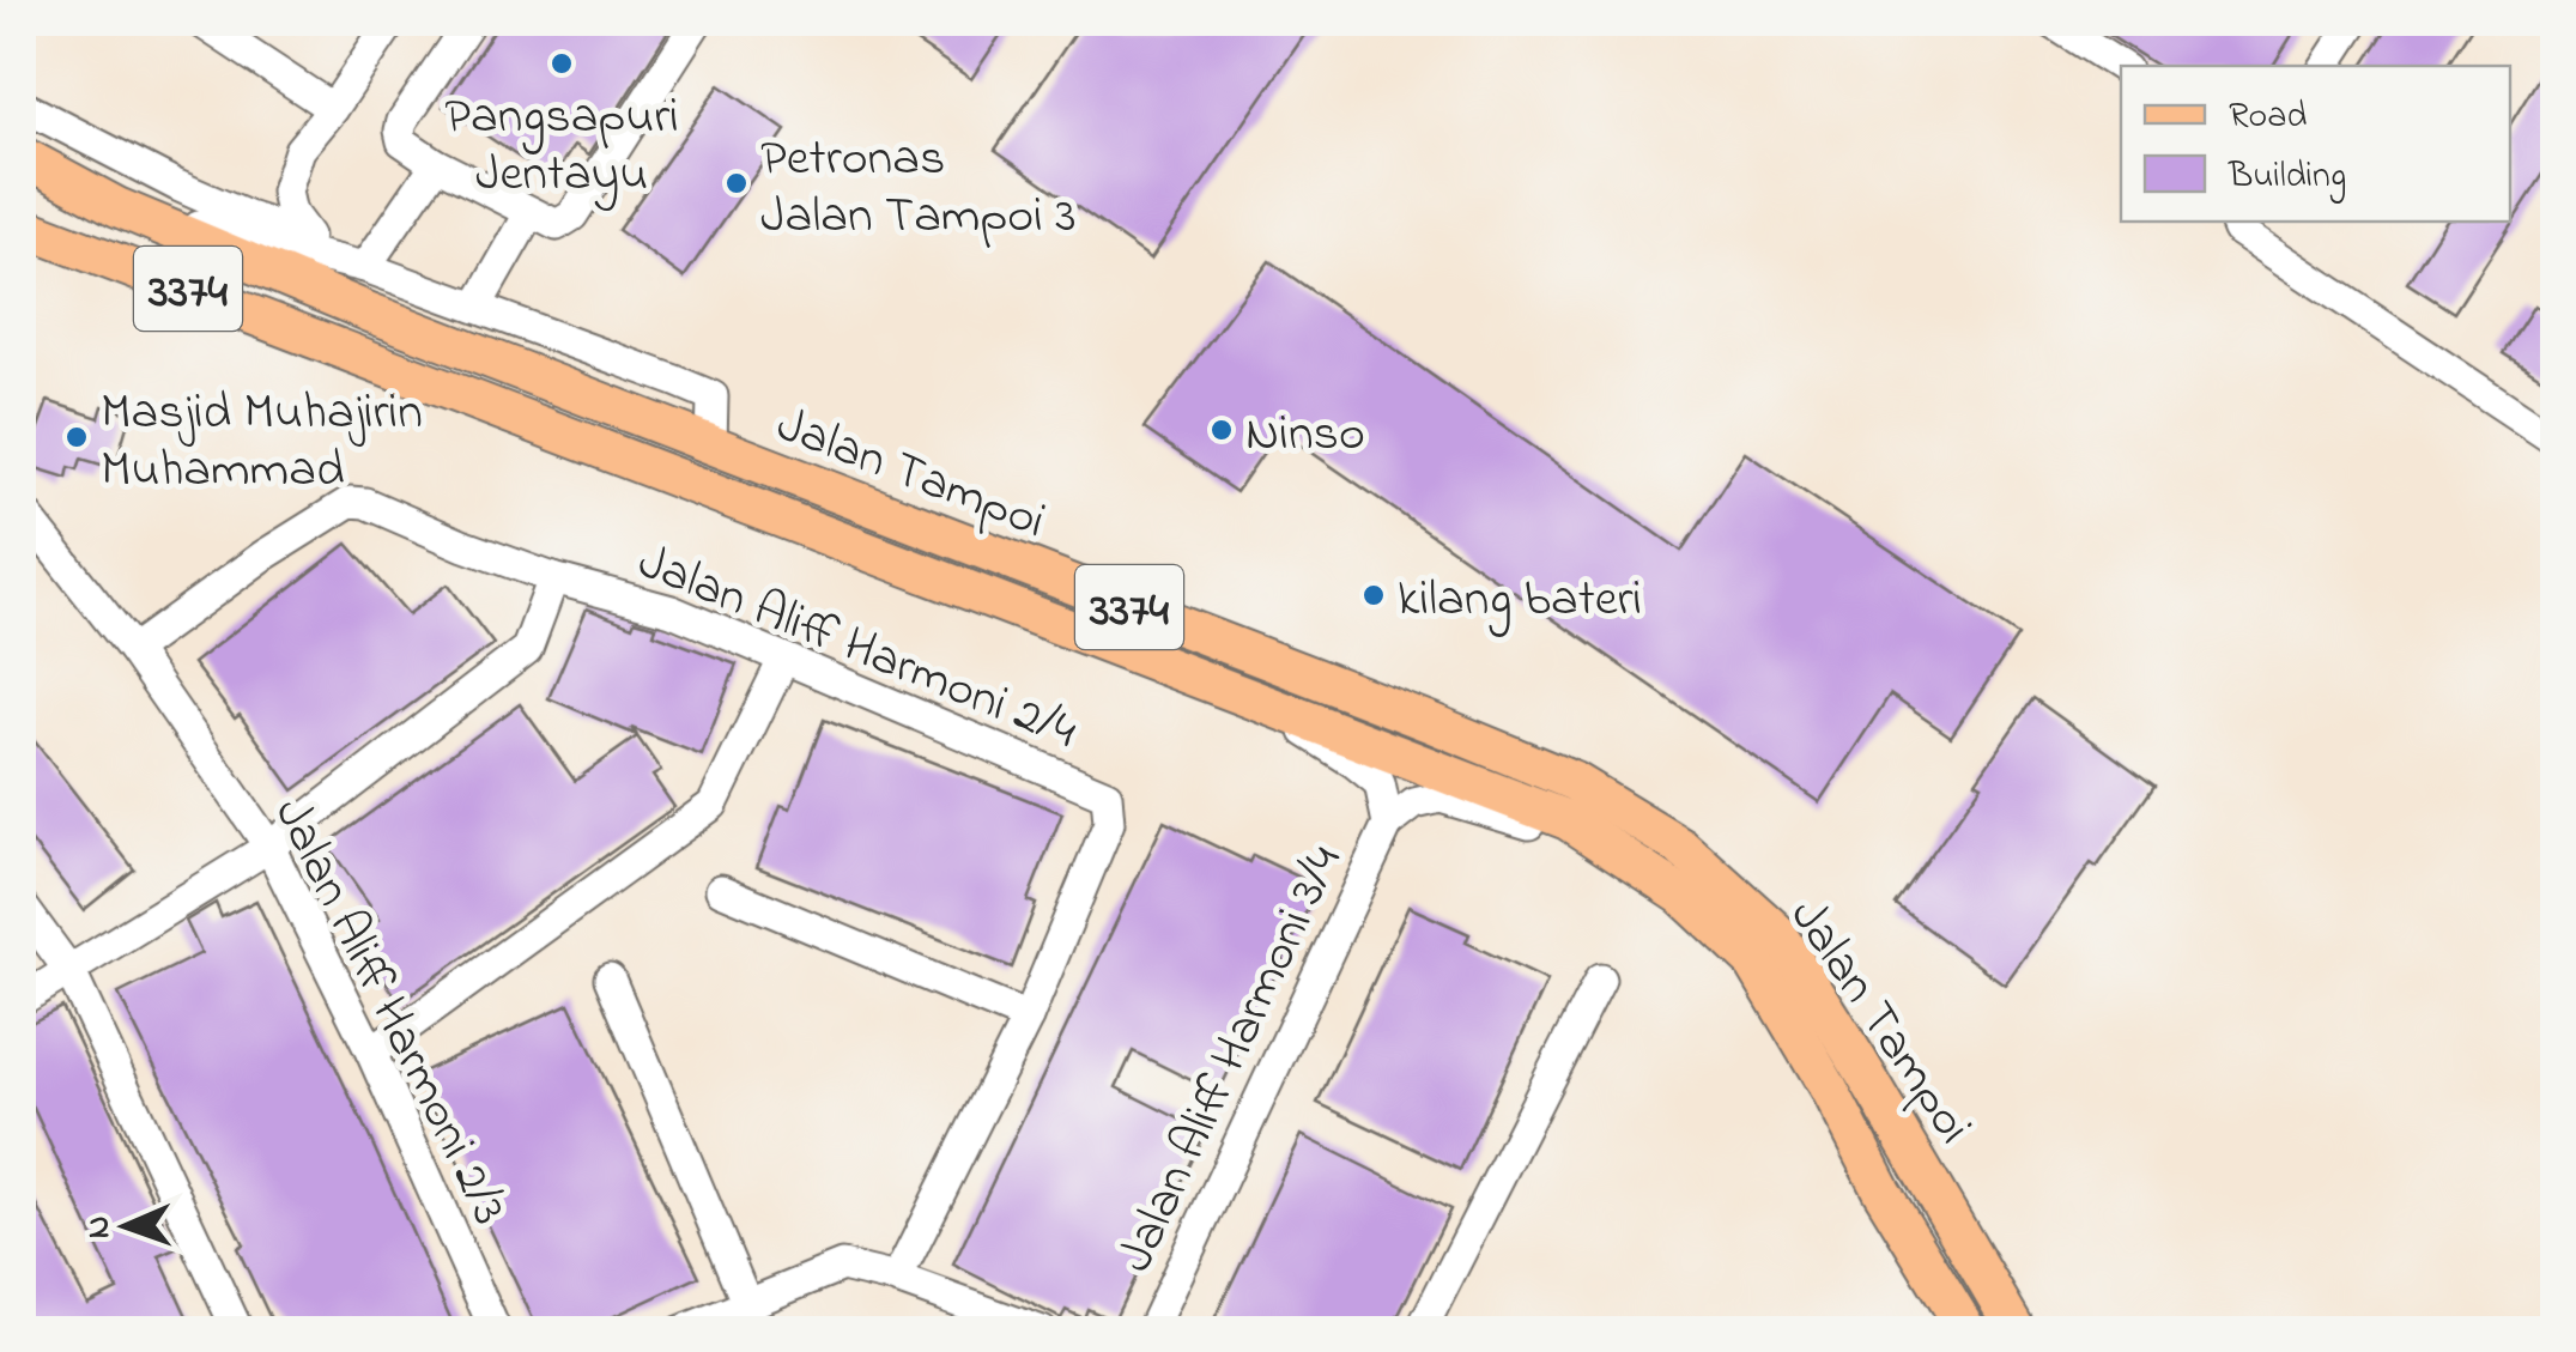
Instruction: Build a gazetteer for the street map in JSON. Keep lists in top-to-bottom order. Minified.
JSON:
{"streets":{"main road":["3374","Jalan Tampoi"],"street":["Jalan Aliff Harmoni 2/4","Jalan Aliff Harmoni 2/3","Jalan Aliff Harmoni 3/4"]},"crossings":[["Jalan Tampoi","Jalan Aliff Harmoni 3/4"],["Jalan Aliff Harmoni 2/4","Jalan Aliff Harmoni 2/3"]],"places":["Pangsapuri Jentayu","Petronas Jalan Tampoi 3","Ninso","Masjid Muhajirin Muhammad","kilang bateri"],"legend":["Road","Building"],"north":"left"}
